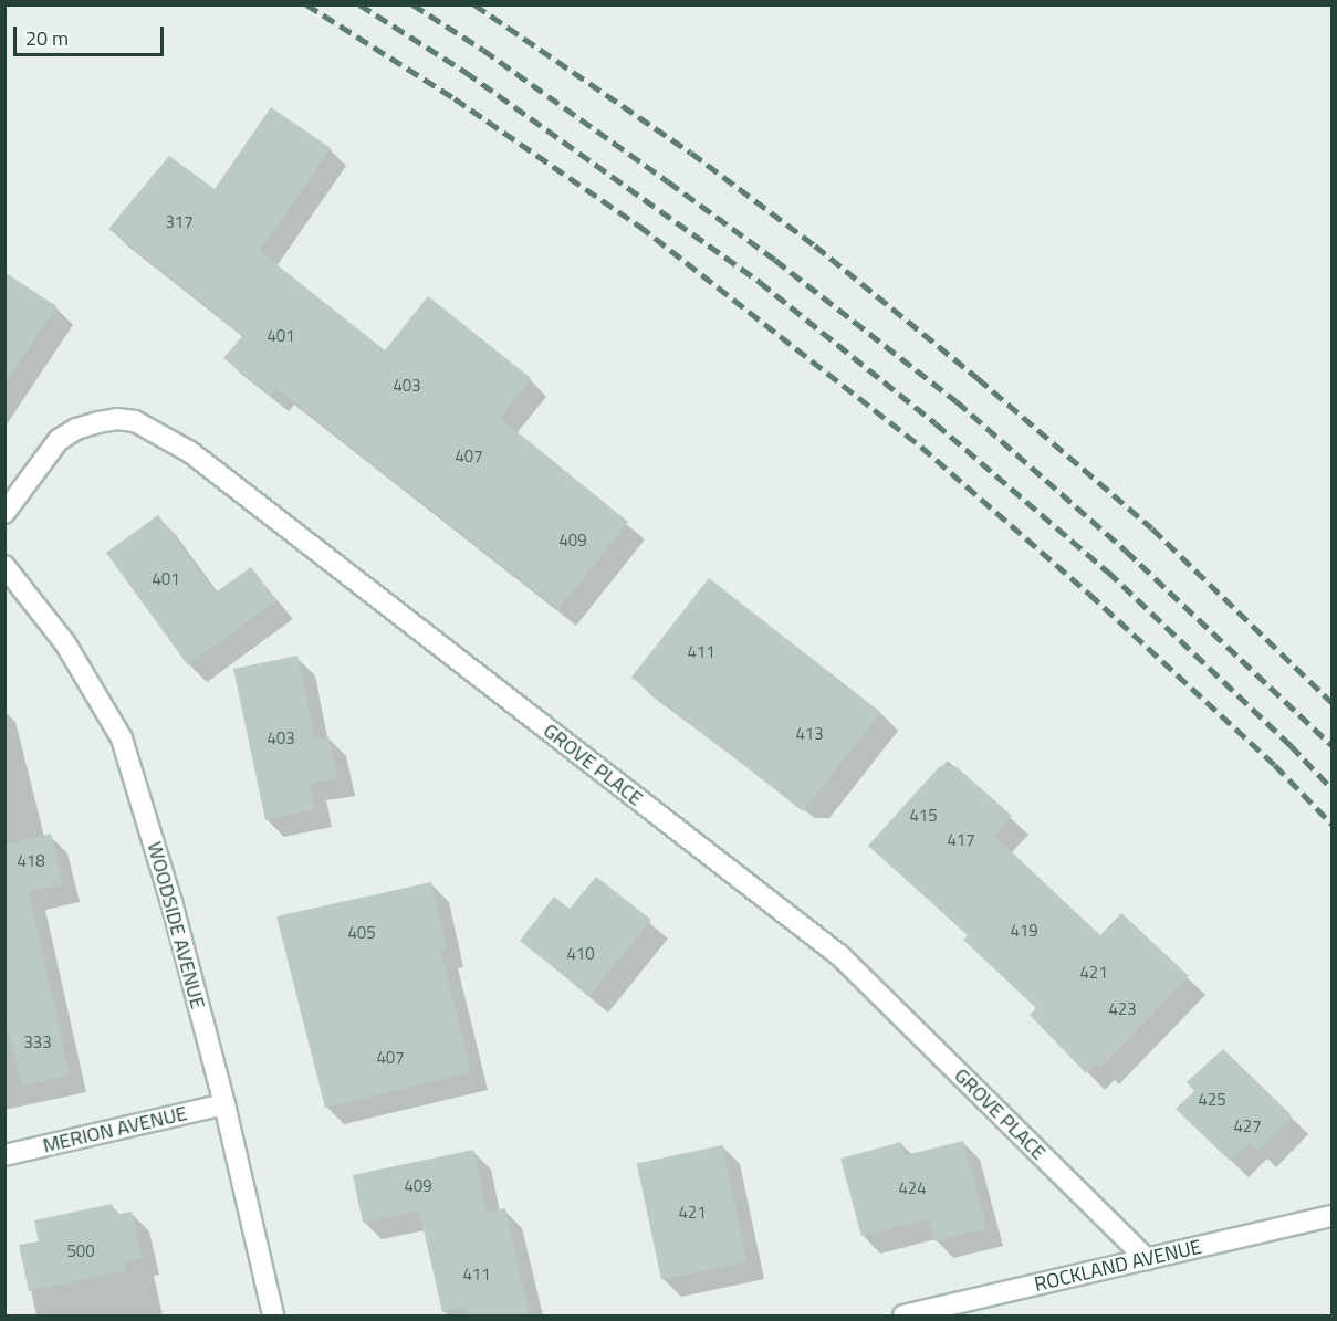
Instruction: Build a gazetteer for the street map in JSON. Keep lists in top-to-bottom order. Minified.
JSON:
{"streets":{"street":["GROVE PLACE","WOODSIDE AVENUE","MERION AVENUE","ROCKLAND AVENUE"]},"crossings":[["GROVE PLACE","ROCKLAND AVENUE"],["WOODSIDE AVENUE","MERION AVENUE"]],"house_numbers":["317","401","403","407","409","401","411","413","403","415","417","418","419","405","410","421","423","333","407","425","427","409","424","421","500","411"],"scale_bar":"20 m"}
